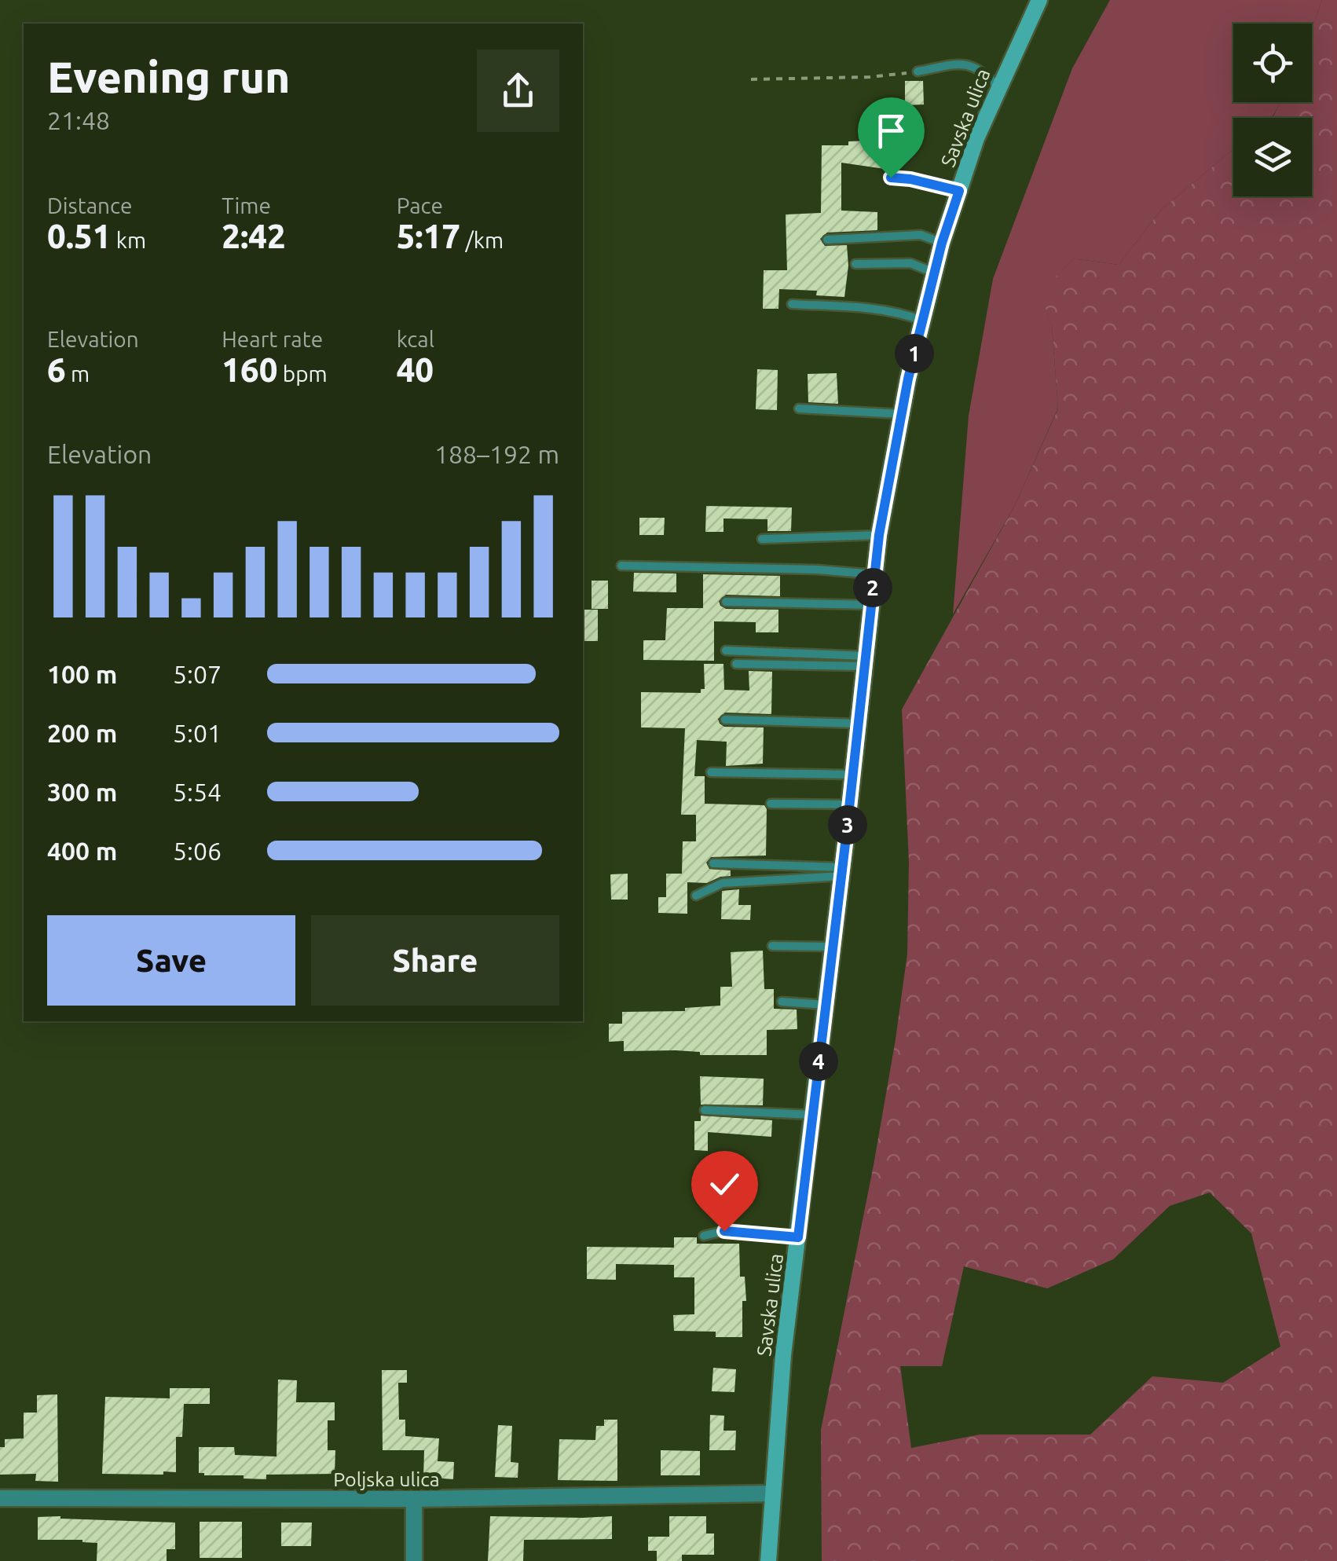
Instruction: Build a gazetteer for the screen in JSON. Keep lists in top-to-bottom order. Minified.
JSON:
{"streets":{"main road":["Savska ulica"],"street":["Poljska ulica"]},"crossings":[["Savska ulica","Poljska ulica"]],"page":{"heading":["Evening run","21:48"],"stats":[["Distance","0.51 km"],["Time","2:42"],["Pace","5:17 /km"],["Elevation","6 m"],["Heart rate","160 bpm"],["kcal","40"]],"pins":["1","2","3","4"],"chart":["Elevation","188–192 m"],"list":[{"name":"100 m","note":"5:07"},{"name":"200 m","note":"5:01"},{"name":"300 m","note":"5:54"},{"name":"400 m","note":"5:06"}],"buttons":["Save","Share"]}}
